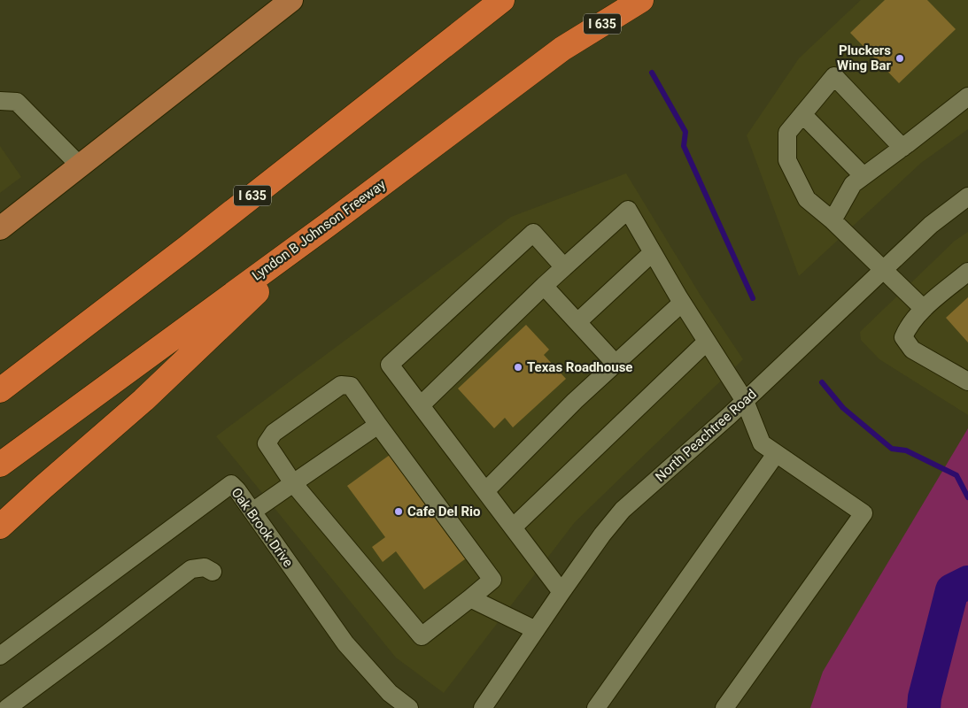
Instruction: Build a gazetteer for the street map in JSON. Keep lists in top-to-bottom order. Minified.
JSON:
{"streets":{"highway":["I 635","Lyndon B Johnson Freeway"],"street":["North Peachtree Road","Oak Brook Drive"]},"places":["Pluckers Wing Bar","Texas Roadhouse","Cafe Del Rio"]}
